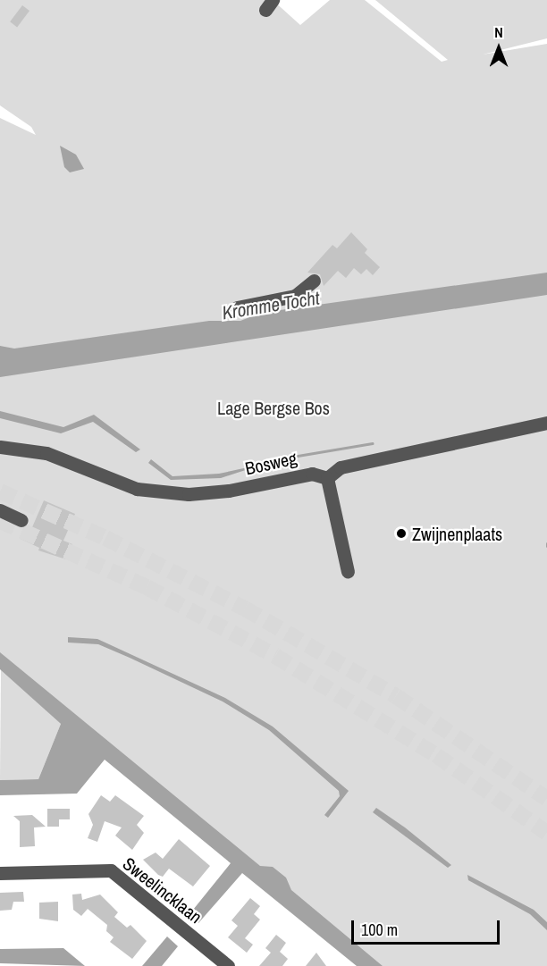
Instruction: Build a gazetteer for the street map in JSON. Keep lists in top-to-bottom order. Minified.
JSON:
{"streets":{"street":["Bosweg","Sweelincklaan"]},"water":["Kromme Tocht"],"parks":["Lage Bergse Bos"],"places":["Zwijnenplaats"],"scale_bar":"100 m","north":"top"}
